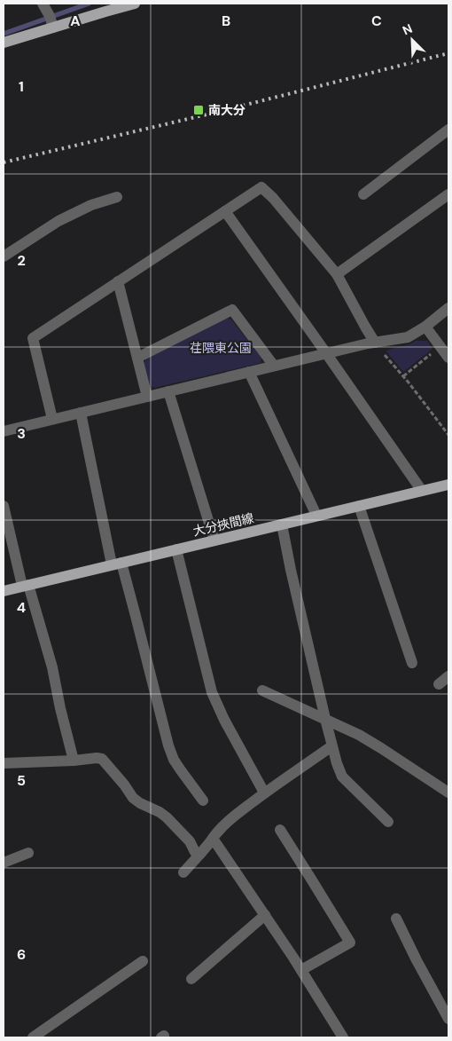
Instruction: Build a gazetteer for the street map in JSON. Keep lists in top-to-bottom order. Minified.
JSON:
{"streets":{"main road":["大分挾間線"]},"parks":["荏隈東公園"],"places":{"transit":["南大分"]},"north":"top left","grid":{"columns":["A","B","C"],"rows":["1","2","3","4","5","6"]}}
